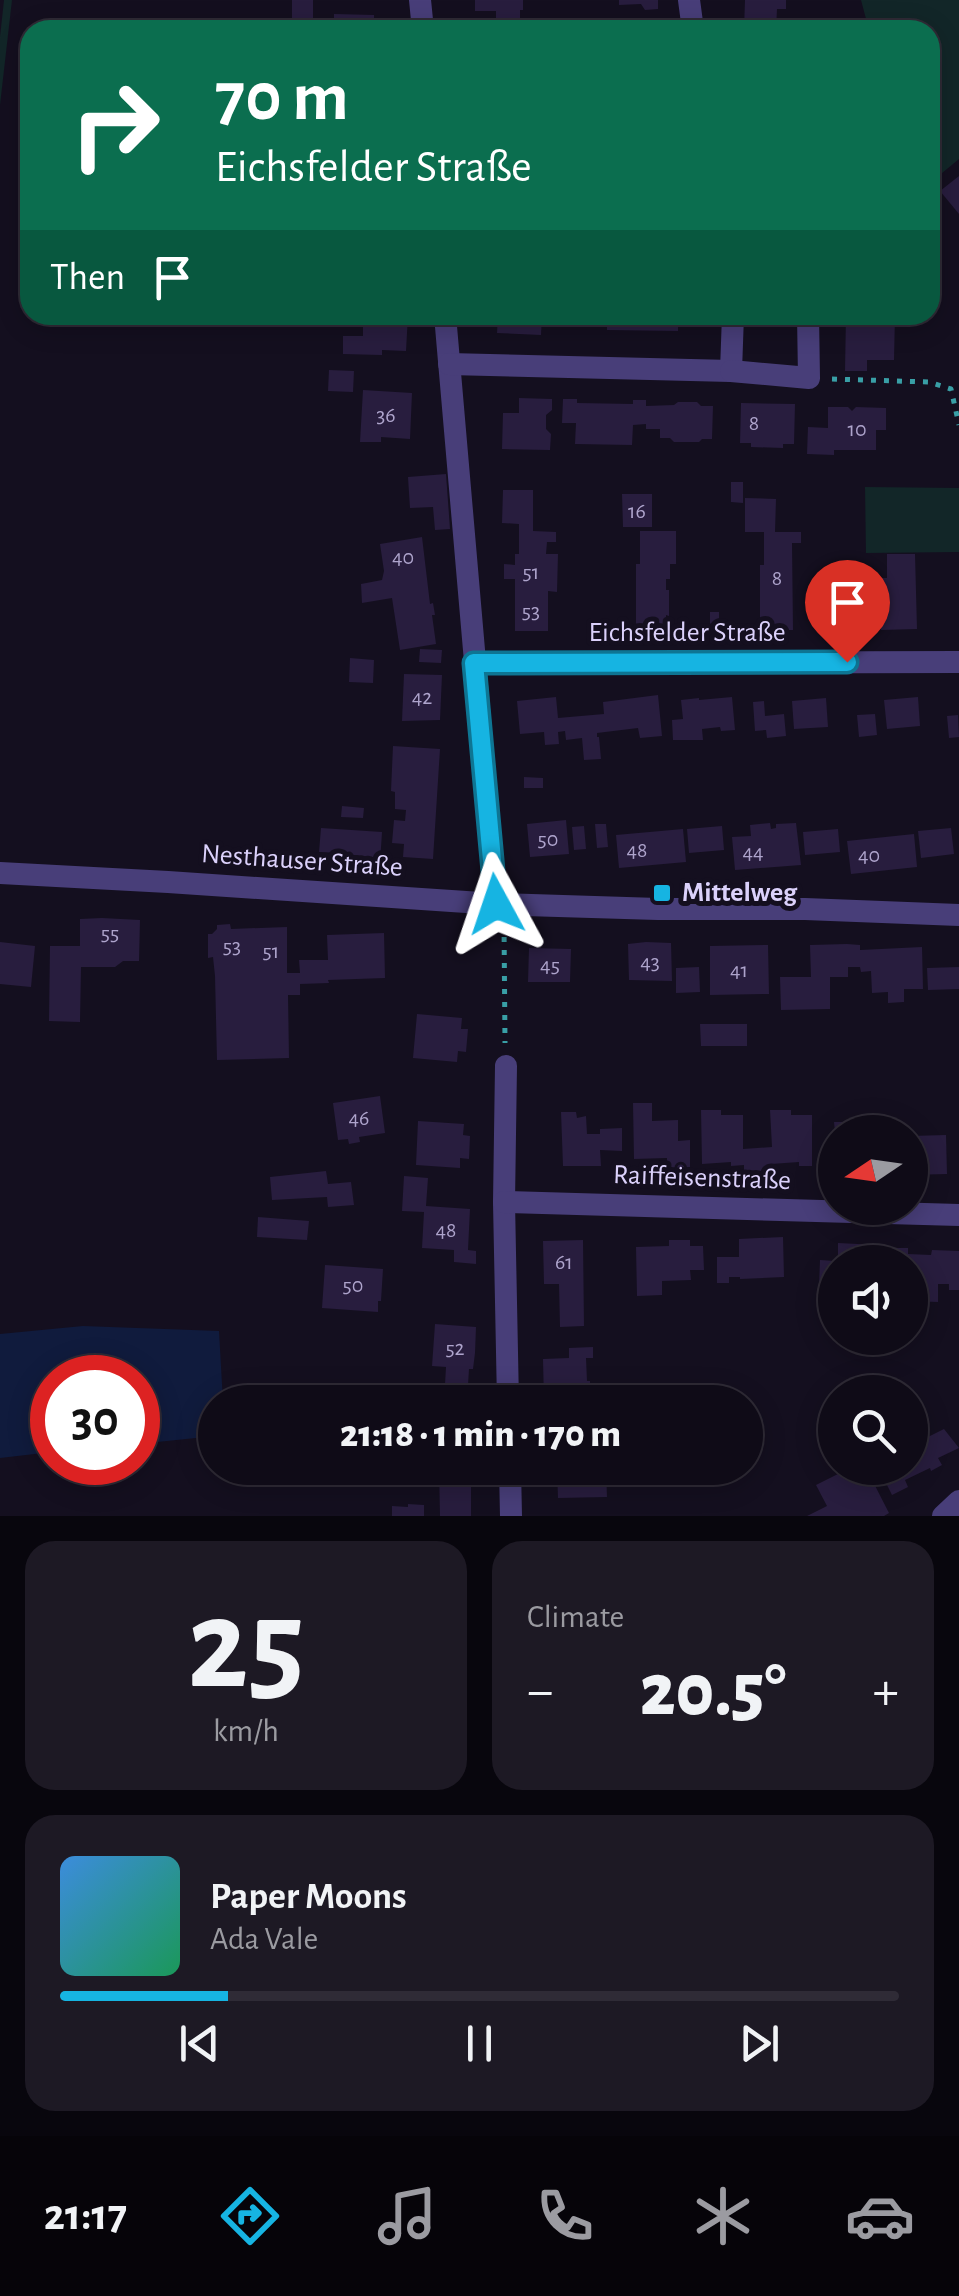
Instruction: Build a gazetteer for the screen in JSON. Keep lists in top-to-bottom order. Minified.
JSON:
{"streets":{"street":["Eichsfelder Straße","Nesthauser Straße","Raiffeisenstraße"]},"places":{"transit":["Mittelweg"]},"house_numbers":["36","8","10","16","40","51","8","53","42","50","48","44","40","55","53","51","43","45","41","46","48","61","50","52"],"north":"left","page":{"turn":["70 m","Eichsfelder Straße"],"then":"Then","limit":"30","trip":"21:18 · 1 min · 170 m","tile":[["25","km/h"],"Climate"],"heat":["−","20.5°","+"],"song":["Paper Moons","Ada Vale"],"tabs":"21:17"}}
